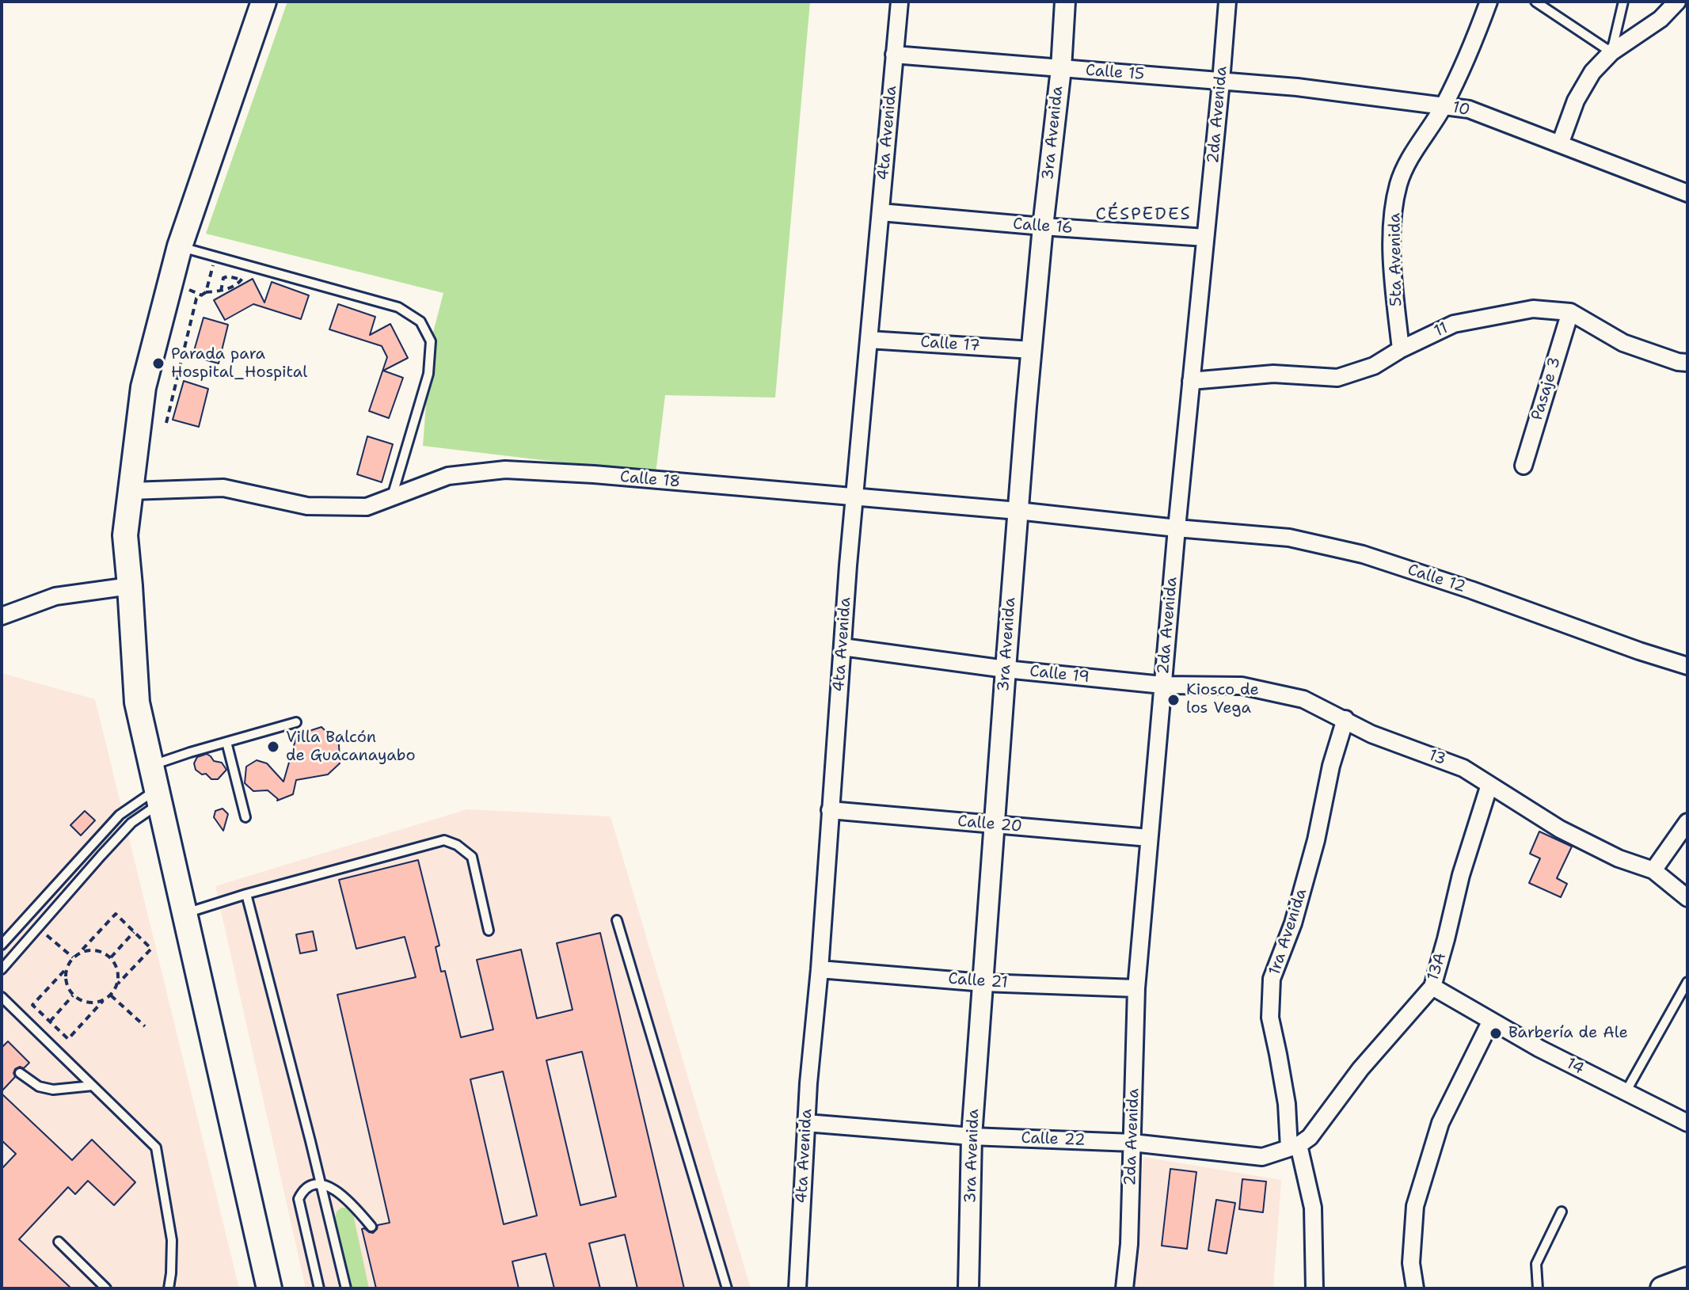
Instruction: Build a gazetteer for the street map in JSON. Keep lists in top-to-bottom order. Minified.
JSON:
{"streets":{"street":["Calle 15","10","2da Avenida","4ta Avenida","3ra Avenida","Calle 16","5ta Avenida","11","Calle 17","Pasaje 3","Calle 18","Calle 12","Calle 19","13","Calle 20","1ra Avenida","13A","Calle 21","14","Calle 22"]},"crossings":[["Calle 15","10"],["Calle 15","2da Avenida"],["Calle 15","4ta Avenida"],["Calle 15","3ra Avenida"],["10","2da Avenida"],["10","5ta Avenida"],["2da Avenida","Calle 16"],["2da Avenida","11"],["2da Avenida","Calle 18"],["2da Avenida","Calle 12"],["2da Avenida","Calle 19"],["2da Avenida","13"],["2da Avenida","Calle 20"],["2da Avenida","Calle 21"],["2da Avenida","Calle 22"],["4ta Avenida","Calle 16"],["4ta Avenida","Calle 17"],["4ta Avenida","Calle 18"],["4ta Avenida","Calle 19"],["4ta Avenida","Calle 20"],["4ta Avenida","Calle 21"],["4ta Avenida","Calle 22"],["3ra Avenida","Calle 16"],["3ra Avenida","Calle 17"],["3ra Avenida","Calle 18"],["3ra Avenida","Calle 19"],["3ra Avenida","Calle 20"],["3ra Avenida","Calle 21"],["3ra Avenida","Calle 22"],["5ta Avenida","11"],["11","Pasaje 3"],["Calle 18","Calle 12"],["Calle 19","13"],["13","1ra Avenida"],["13","13A"],["1ra Avenida","13A"],["1ra Avenida","Calle 22"],["13A","14"],["13A","Calle 22"]],"districts":["CÉSPEDES"],"places":["Parada para Hospital_Hospital","Kiosco de los Vega","Villa Balcón de Guacanayabo","Barbería de Ale"]}
